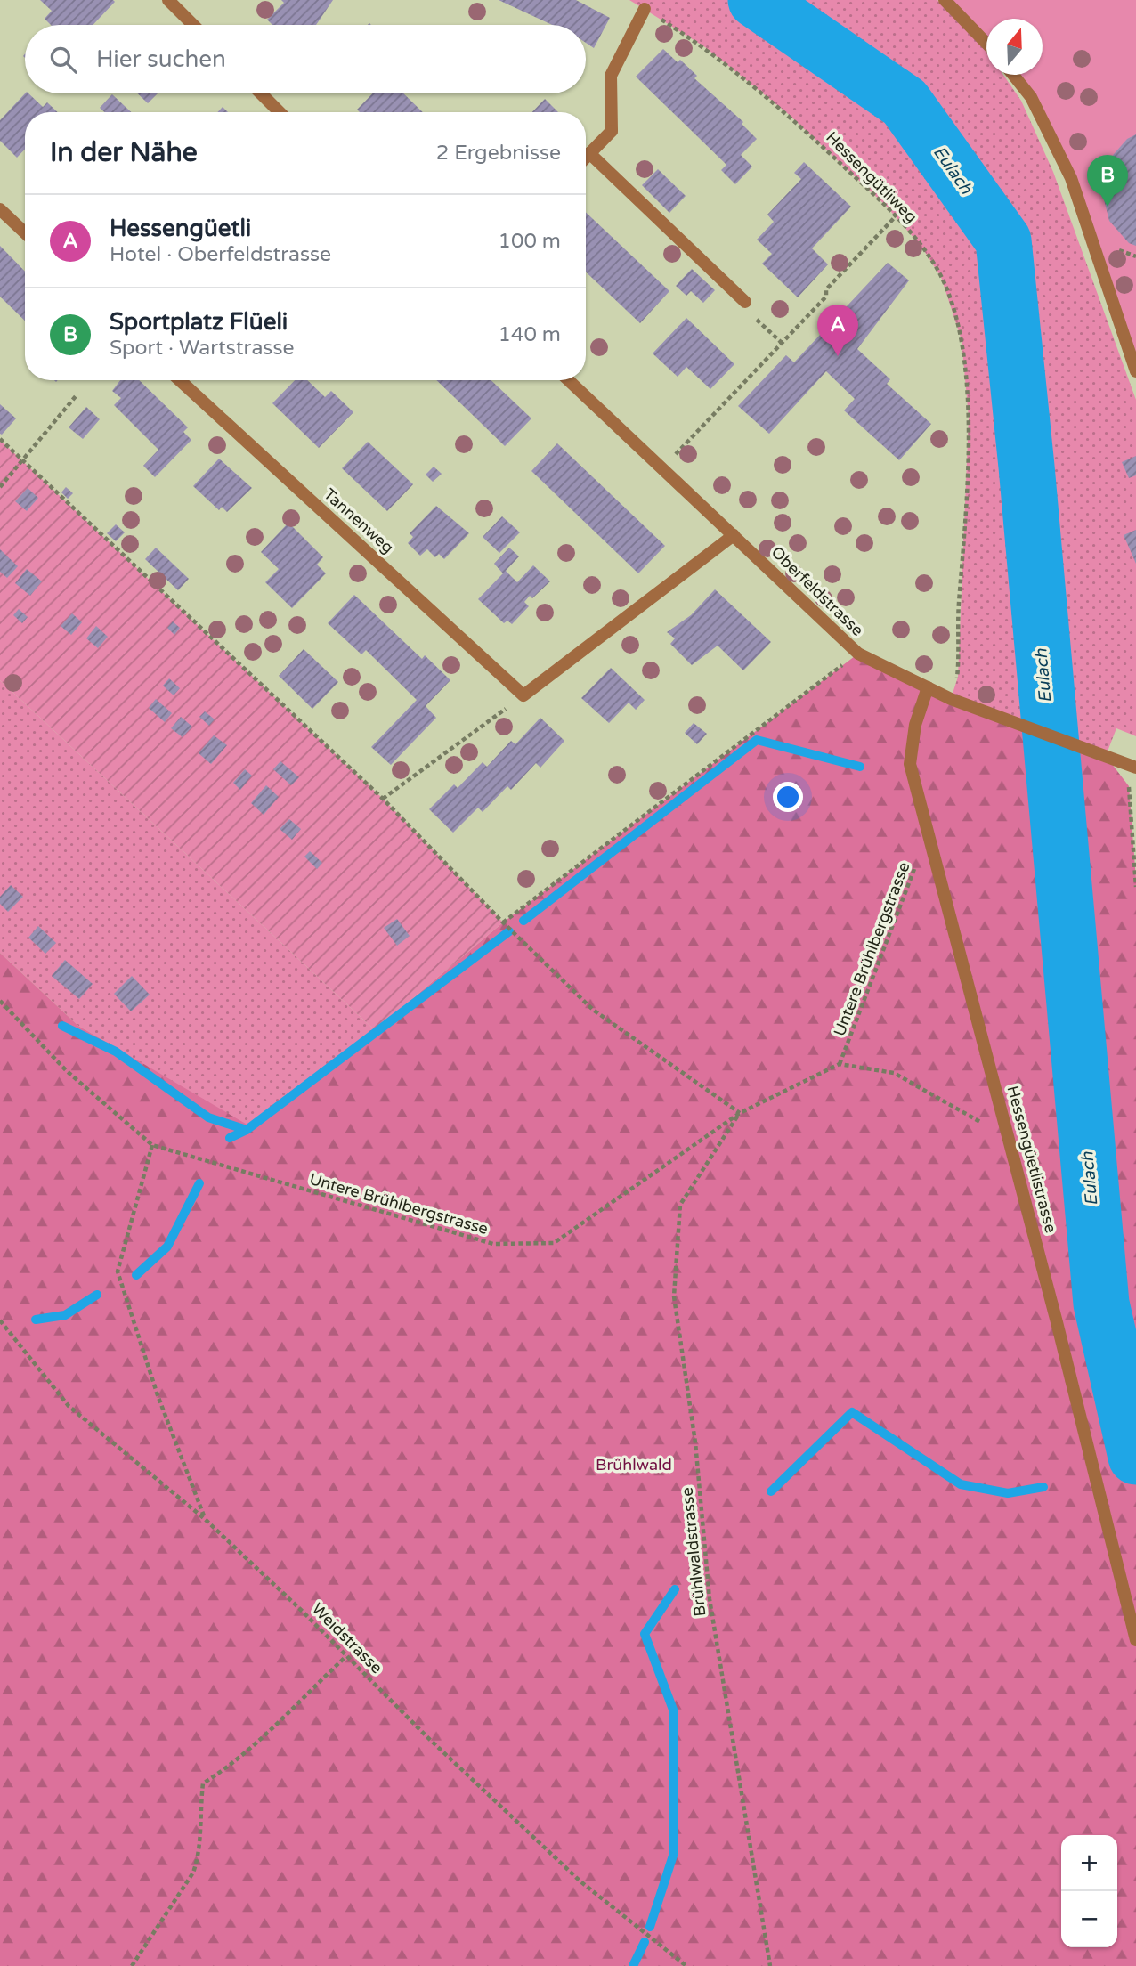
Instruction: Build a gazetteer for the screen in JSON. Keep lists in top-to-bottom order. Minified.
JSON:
{"streets":{"street":["Tannenweg","Oberfeldstrasse","Hessengüetlistrasse"],"path":["Hessengütliweg","Untere Brühlbergstrasse","Brühlwaldstrasse","Weidstrasse"]},"crossings":[["Oberfeldstrasse","Hessengüetlistrasse"],["Untere Brühlbergstrasse","Hessengüetlistrasse"],["Untere Brühlbergstrasse","Brühlwaldstrasse"]],"water":["Eulach"],"parks":["Brühlwald"],"north":"top","page":{"search":"Hier suchen","heading":["In der Nähe","2 Ergebnisse"],"pins":["B","A"],"list":[{"mark":"A","name":"Hessengüetli","note":"Hotel · Oberfeldstrasse","value":"100 m"},{"mark":"B","name":"Sportplatz Flüeli","note":"Sport · Wartstrasse","value":"140 m"}],"map_buttons":["+","−"]}}
